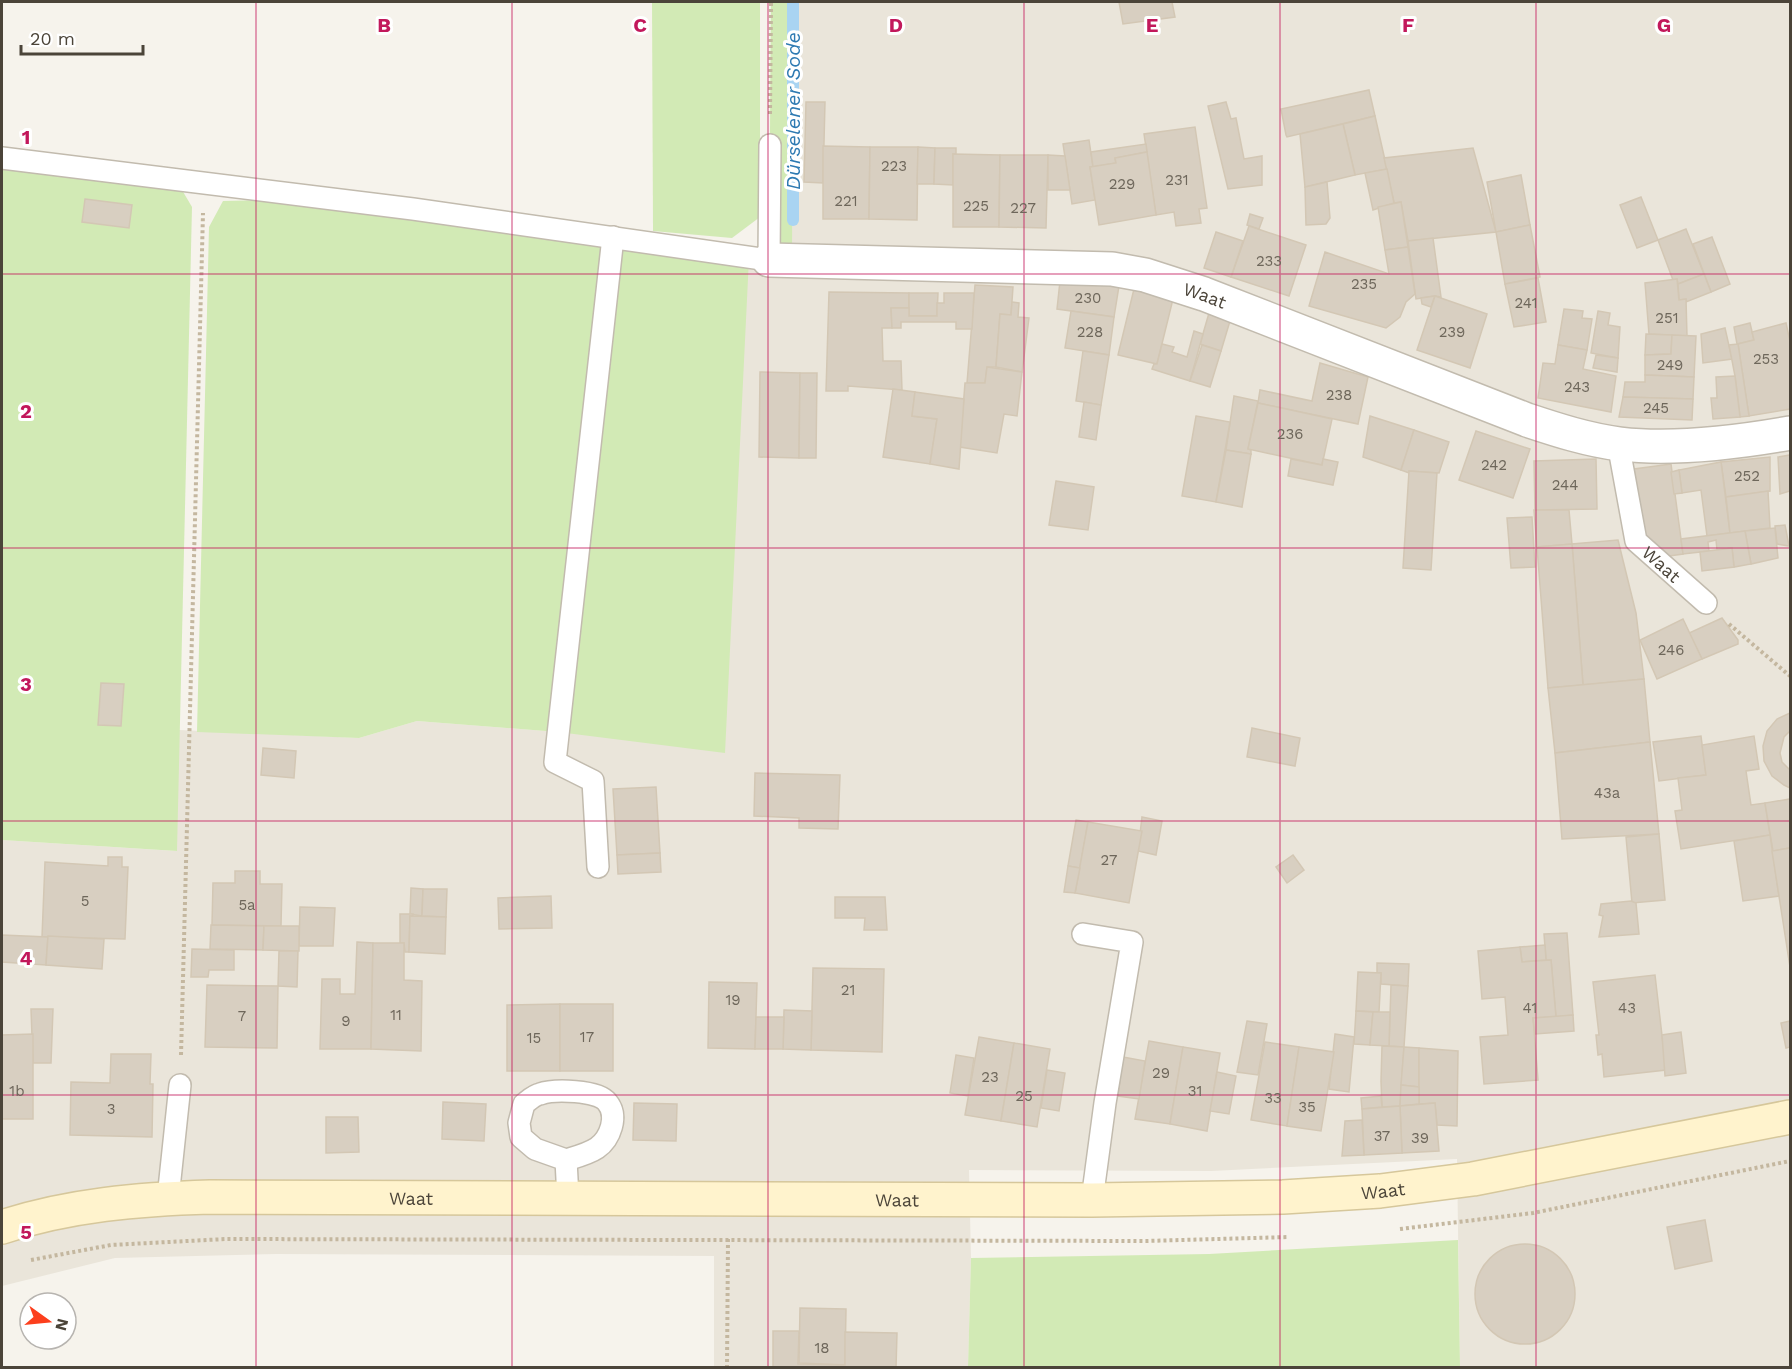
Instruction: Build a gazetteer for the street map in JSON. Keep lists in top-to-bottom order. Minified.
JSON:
{"streets":{"main road":["Waat"]},"water":["Dürselener Sode"],"house_numbers":["223","231","229","221","225","227","233","235","230","241","251","228","239","253","249","243","238","245","236","242","252","244","246","43a","27","5","5a","21","19","41","43","11","7","9","17","15","29","23","1b","31","25","33","35","3","37","39","18"],"scale_bar":"20 m","north":"right","grid":{"columns":["B","C","D","E","F","G"],"rows":["1","2","3","4","5"]}}
